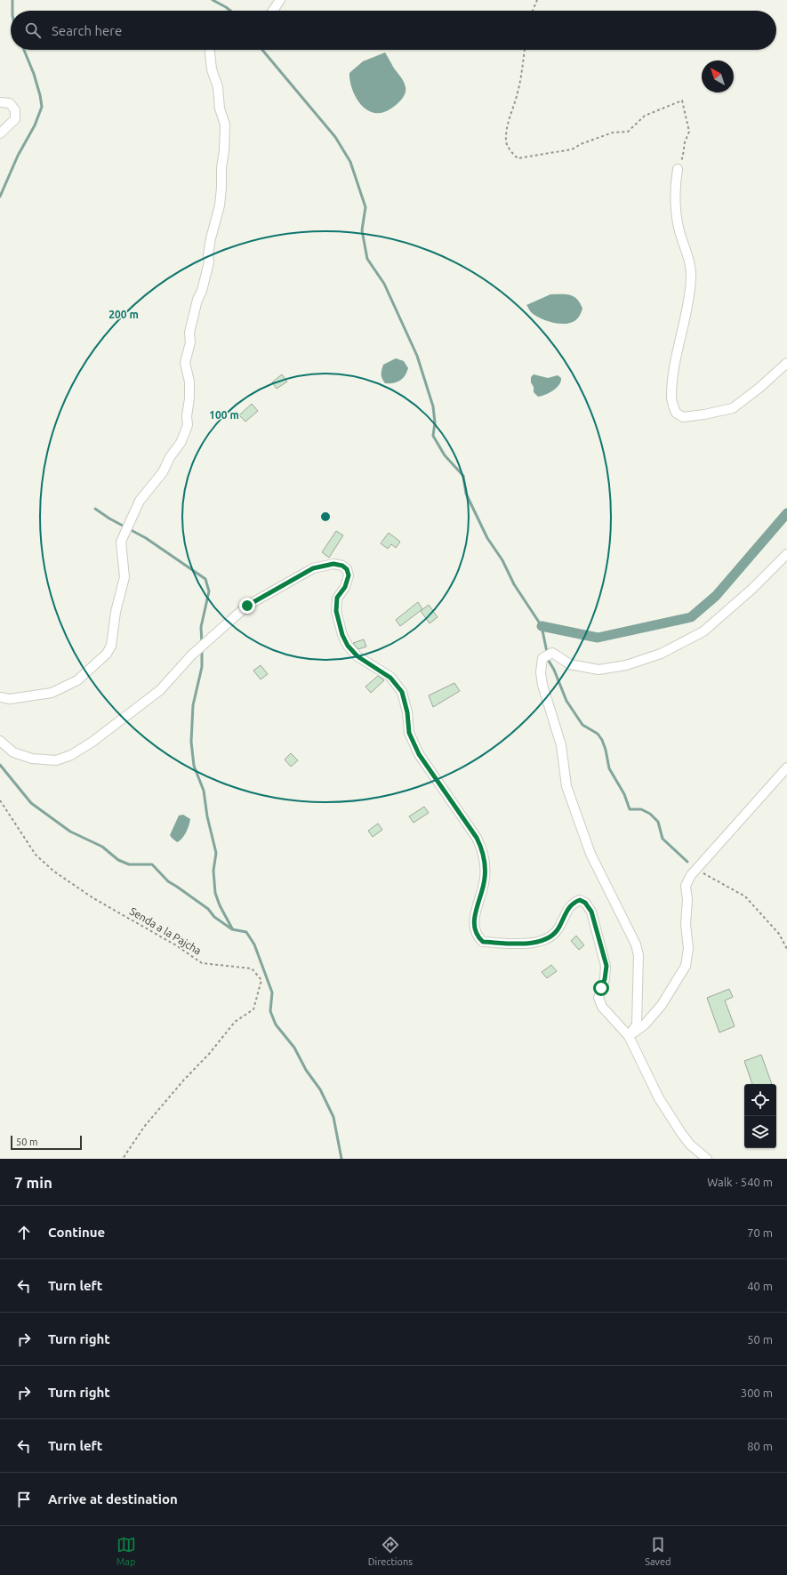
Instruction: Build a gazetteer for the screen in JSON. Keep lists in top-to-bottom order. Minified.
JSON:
{"streets":{"path":["Senda a la Pajcha"]},"scale_bar":"50 m","north":"top left","page":{"search":"Search here","scale":"50 m","heading":["7 min","Walk · 540 m"],"list":[["Continue","70 m"],["Turn left","40 m"],["Turn right","50 m"],["Turn right","300 m"],["Turn left","80 m"],"Arrive at destination"],"nav":["Map","Directions","Saved"]},"rings":["200 m","100 m"]}
